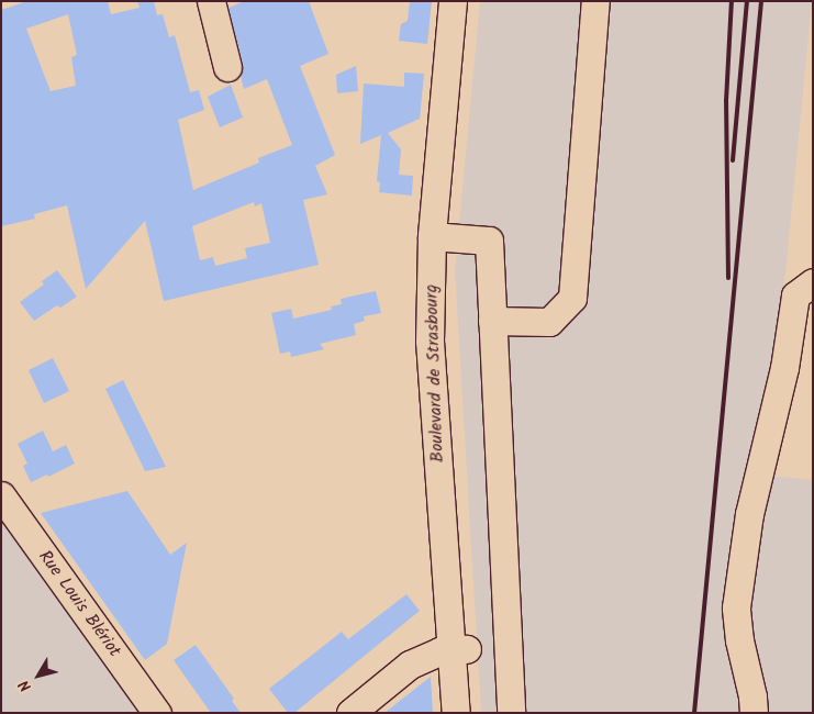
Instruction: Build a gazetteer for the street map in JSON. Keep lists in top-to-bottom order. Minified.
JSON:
{"streets":{"street":["Boulevard de Strasbourg","Rue Louis Blériot"]},"north":"bottom left"}
